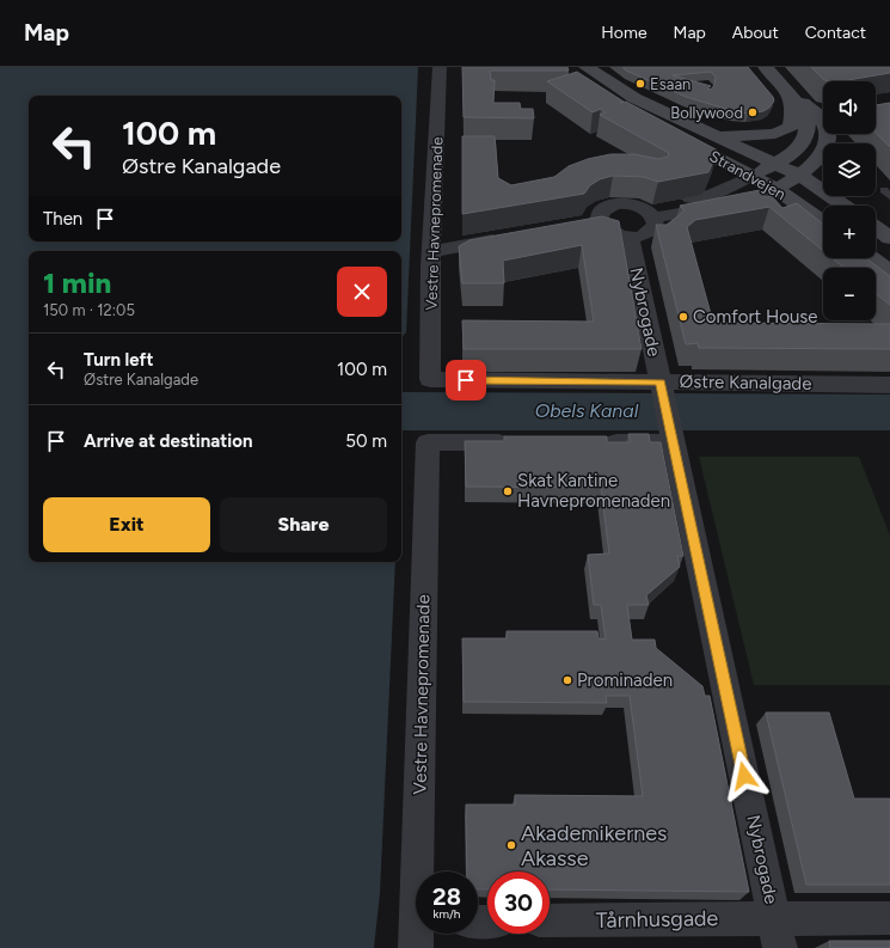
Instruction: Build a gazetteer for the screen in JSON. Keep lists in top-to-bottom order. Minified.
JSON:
{"streets":{"street":["Strandvejen","Vestre Havnepromenade","Nybrogade","Østre Kanalgade","Tårnhusgade"]},"crossings":[["Vestre Havnepromenade","Østre Kanalgade"],["Nybrogade","Østre Kanalgade"],["Nybrogade","Tårnhusgade"]],"water":["Obels Kanal"],"places":["Esaan","Bollywood","Comfort House","Skat Kantine Havnepromenaden","Prominaden","Akademikernes Akasse"],"page":{"header":"Map","nav":["Home","Map","About","Contact"],"map_buttons":["+","−"],"turn":["100 m","Østre Kanalgade"],"then":"Then","heading":["1 min","150 m · 12:05"],"list":[{"name":"Turn left","note":"Østre Kanalgade","value":"100 m"},{"name":"Arrive at destination","value":"50 m"}],"buttons":["Exit","Share"],"speed":"28 km/h","limit":"30"}}
